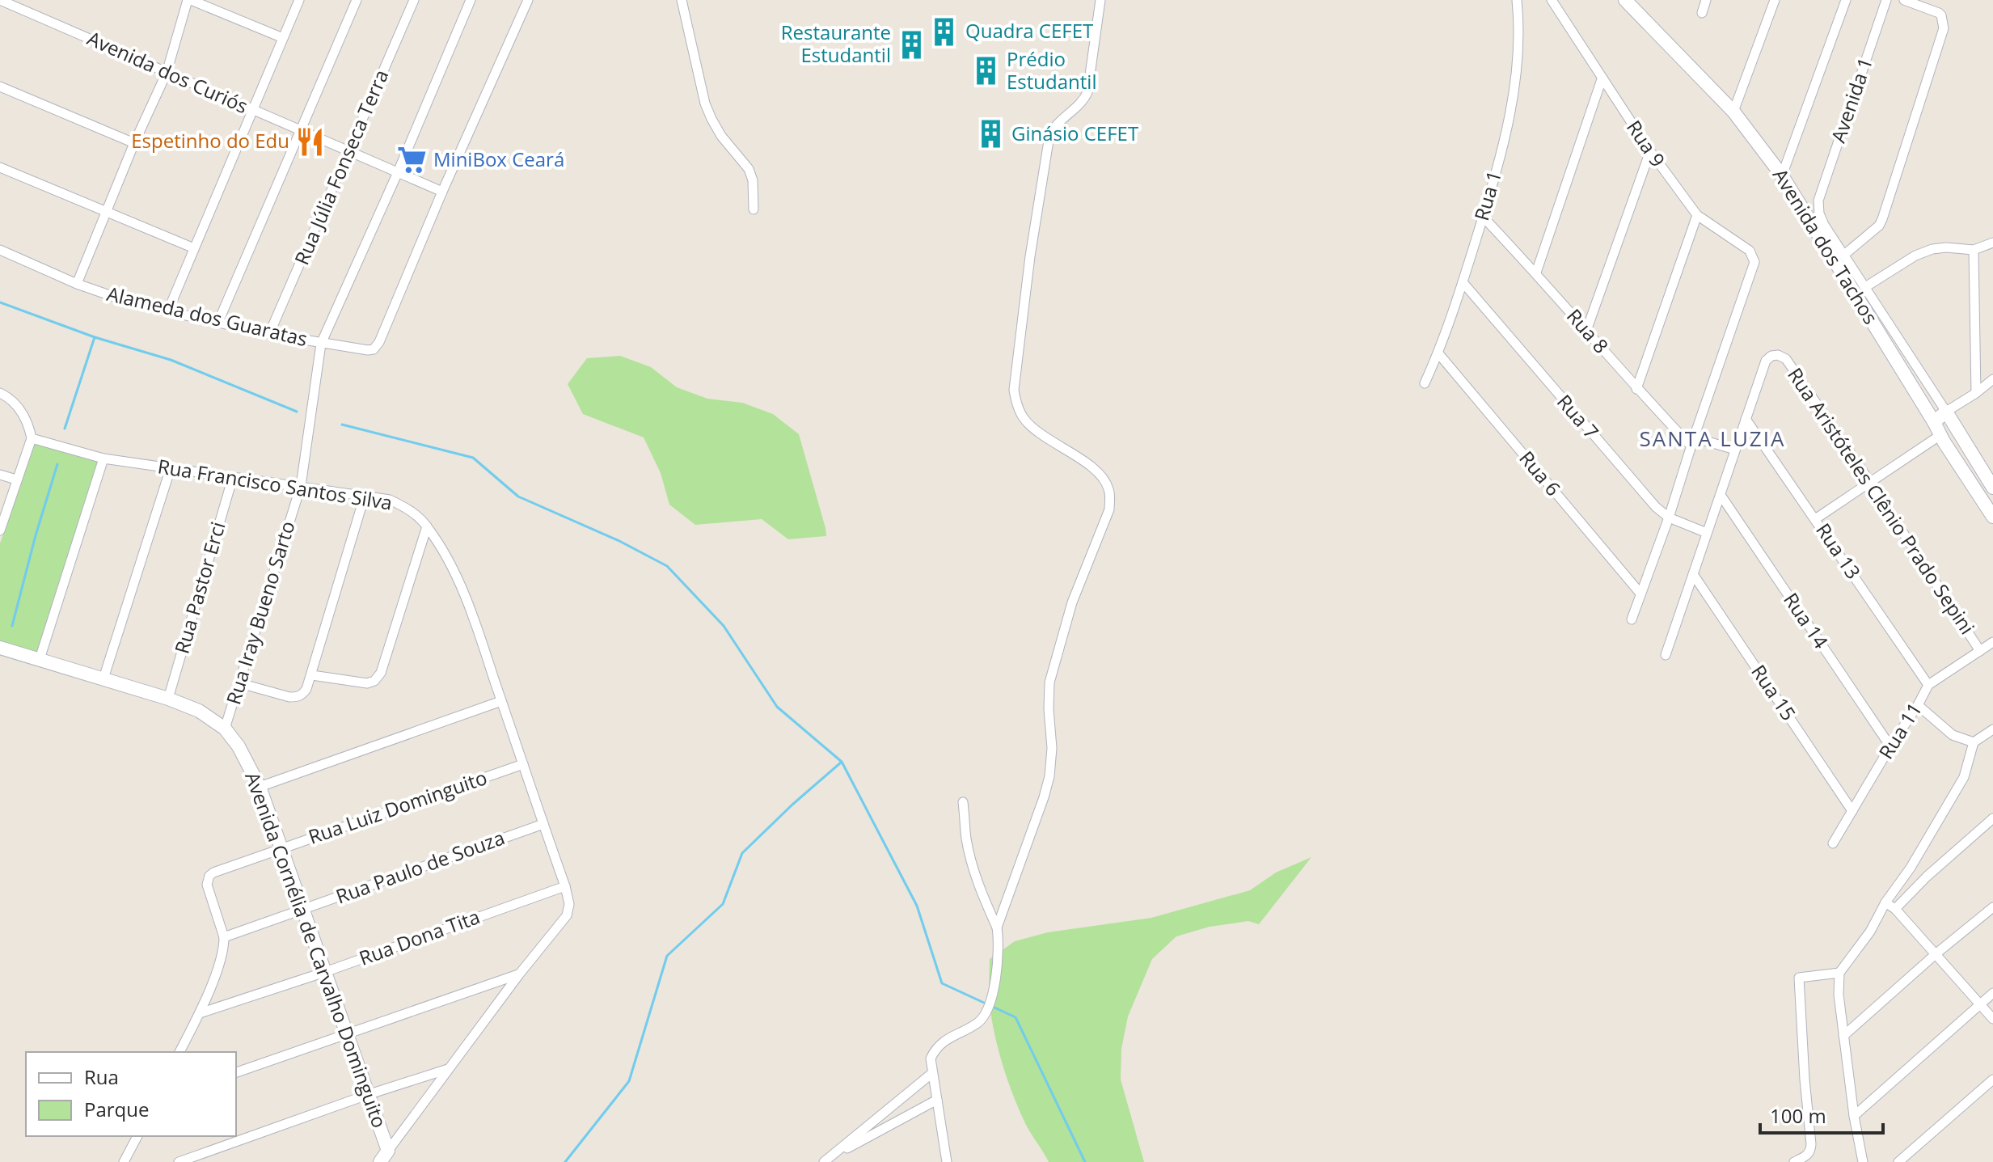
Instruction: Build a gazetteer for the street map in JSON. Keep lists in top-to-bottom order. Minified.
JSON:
{"streets":{"street":["Avenida dos Curiós","Avenida 1","Rua 9","Rua Júlia Fonseca Terra","Rua 1","Avenida dos Tachos","Alameda dos Guaratas","Rua 8","Rua 7","Rua 6","Rua Francisco Santos Silva","Rua Aristóteles Clênio Prado Sepini","Rua 13","Rua Pastor Erci","Rua Iray Bueno Sarto","Rua 14","Rua 15","Rua 11","Rua Luiz Dominguito","Rua Paulo de Souza","Rua Dona Tita","Avenida Cornélia de Carvalho Dominguito"]},"crossings":[["Avenida dos Curiós","Rua Júlia Fonseca Terra"],["Avenida dos Curiós","Alameda dos Guaratas"],["Avenida dos Curiós","Rua Iray Bueno Sarto"],["Avenida 1","Avenida dos Tachos"],["Rua 9","Rua 8"],["Rua Júlia Fonseca Terra","Alameda dos Guaratas"],["Rua 1","Rua 8"],["Rua 1","Rua 7"],["Rua 1","Rua 6"],["Alameda dos Guaratas","Rua Iray Bueno Sarto"],["Rua Francisco Santos Silva","Rua Pastor Erci"],["Rua Francisco Santos Silva","Rua Iray Bueno Sarto"],["Rua Francisco Santos Silva","Rua Luiz Dominguito"],["Rua Francisco Santos Silva","Rua Paulo de Souza"],["Rua Francisco Santos Silva","Rua Dona Tita"],["Rua Aristóteles Clênio Prado Sepini","Rua 13"],["Rua Aristóteles Clênio Prado Sepini","Rua 11"],["Rua 13","Rua 11"],["Rua Iray Bueno Sarto","Avenida Cornélia de Carvalho Dominguito"],["Rua 14","Rua 11"],["Rua 15","Rua 11"],["Rua Luiz Dominguito","Rua Paulo de Souza"],["Rua Luiz Dominguito","Avenida Cornélia de Carvalho Dominguito"],["Rua Paulo de Souza","Avenida Cornélia de Carvalho Dominguito"],["Rua Dona Tita","Avenida Cornélia de Carvalho Dominguito"]],"districts":["SANTA LUZIA"],"places":{"building":["Quadra CEFET","Restaurante Estudantil","Prédio Estudantil","Ginásio CEFET"],"restaurant":["Espetinho do Edu"],"supermarket":["MiniBox Ceará"]},"legend":["Rua","Parque"],"scale_bar":"100 m"}
